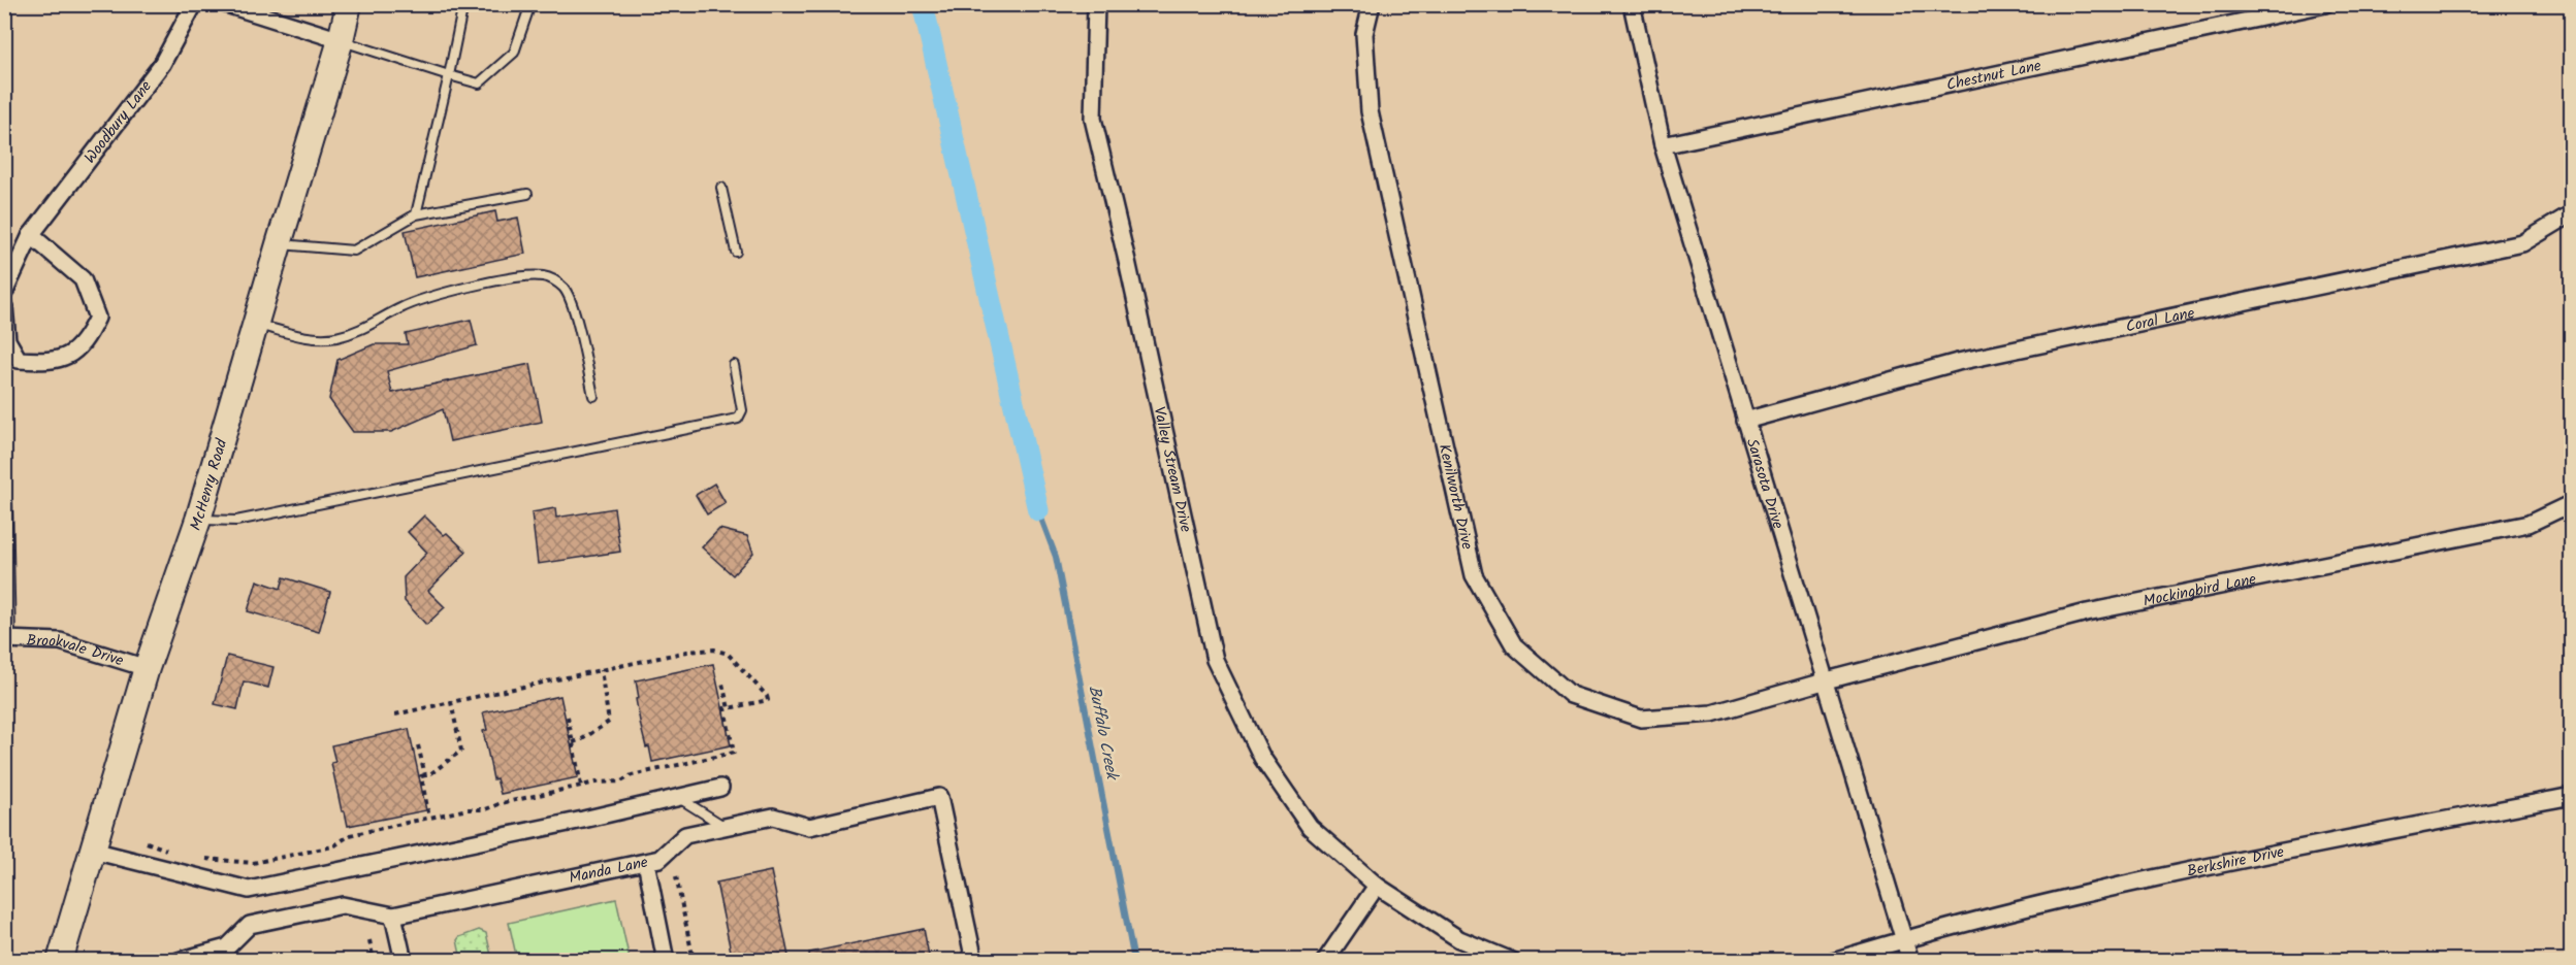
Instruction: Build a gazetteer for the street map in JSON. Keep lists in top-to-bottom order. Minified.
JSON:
{"streets":{"main road":["McHenry Road"],"street":["Chestnut Lane","Woodbury Lane","Coral Lane","Valley Stream Drive","Sarasota Drive","Kenilworth Drive","Mockingbird Lane","Brookvale Drive","Berkshire Drive","Manda Lane"]},"crossings":[["Chestnut Lane","Sarasota Drive"],["Coral Lane","Sarasota Drive"],["McHenry Road","Brookvale Drive"],["Sarasota Drive","Kenilworth Drive"],["Sarasota Drive","Mockingbird Lane"],["Sarasota Drive","Berkshire Drive"],["Kenilworth Drive","Mockingbird Lane"]],"water":["Buffalo Creek"]}
